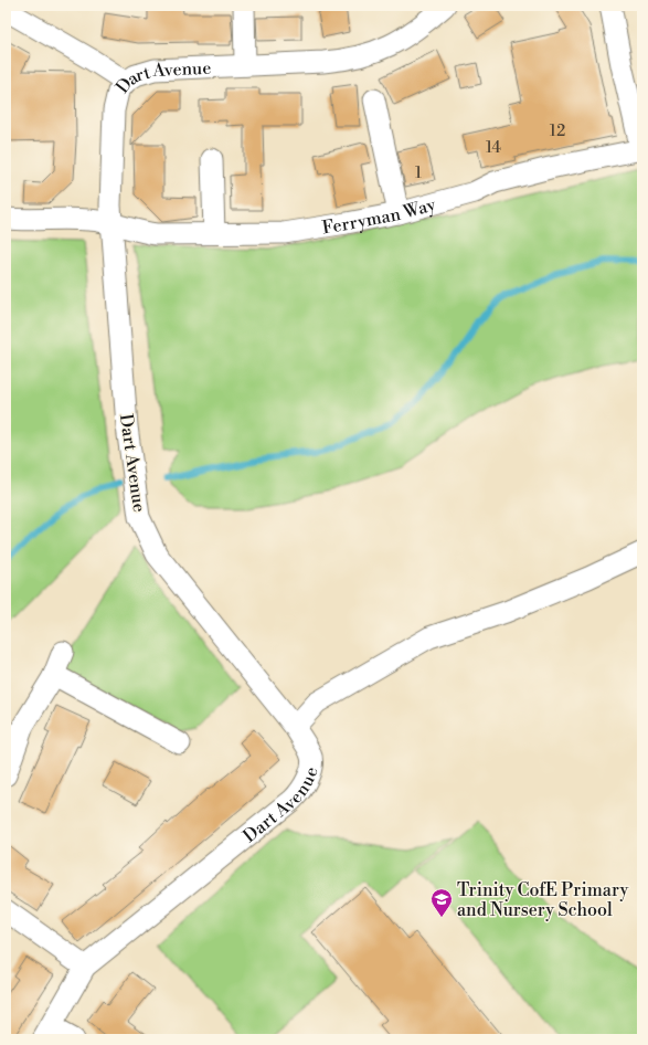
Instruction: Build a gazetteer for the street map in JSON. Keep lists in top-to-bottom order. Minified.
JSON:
{"streets":{"street":["Dart Avenue","Ferryman Way"]},"crossings":[["Dart Avenue","Ferryman Way"]],"places":{"school or university":["Trinity CofE Primary and Nursery School"]},"house_numbers":["12","14","1"]}
